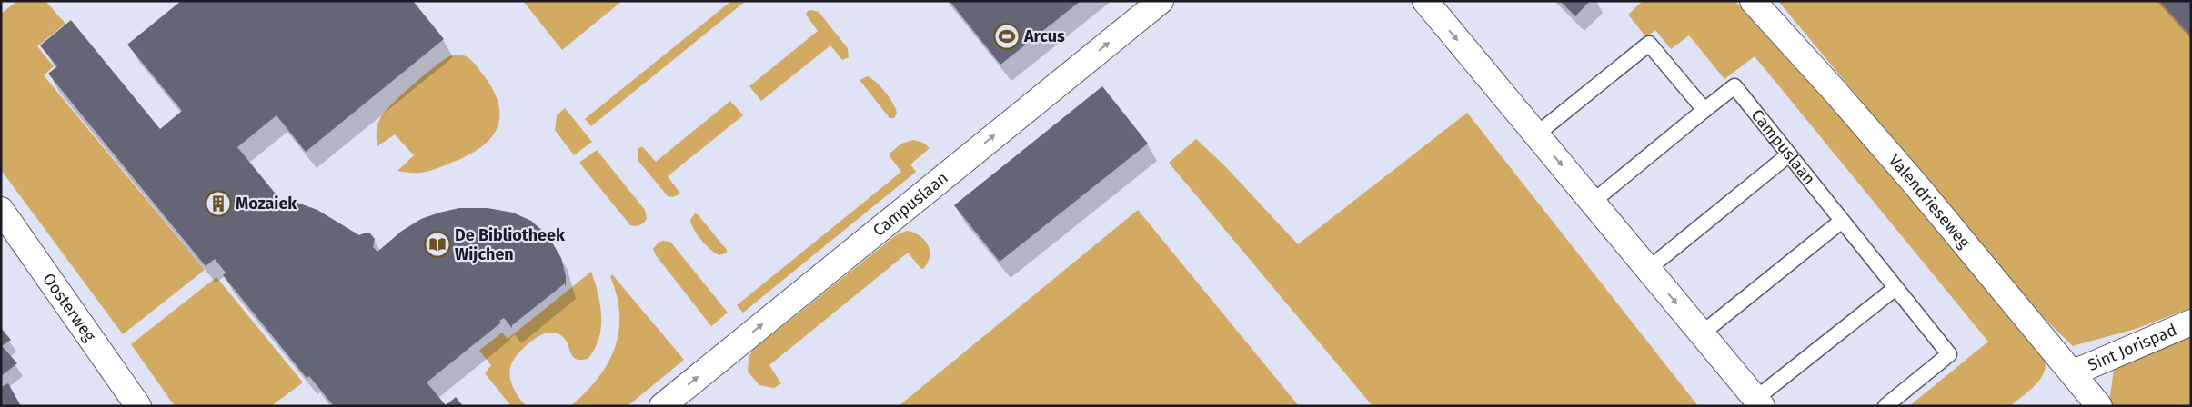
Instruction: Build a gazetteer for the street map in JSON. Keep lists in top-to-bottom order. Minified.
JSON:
{"streets":{"street":["Campuslaan","Valendrieseweg","Oosterweg","Sint Jorispad"]},"crossings":[["Valendrieseweg","Sint Jorispad"]],"one_way":["Campuslaan"],"places":{"sports":["Arcus"],"building":["Mozaiek"],"library":["De Bibliotheek Wijchen"]}}
